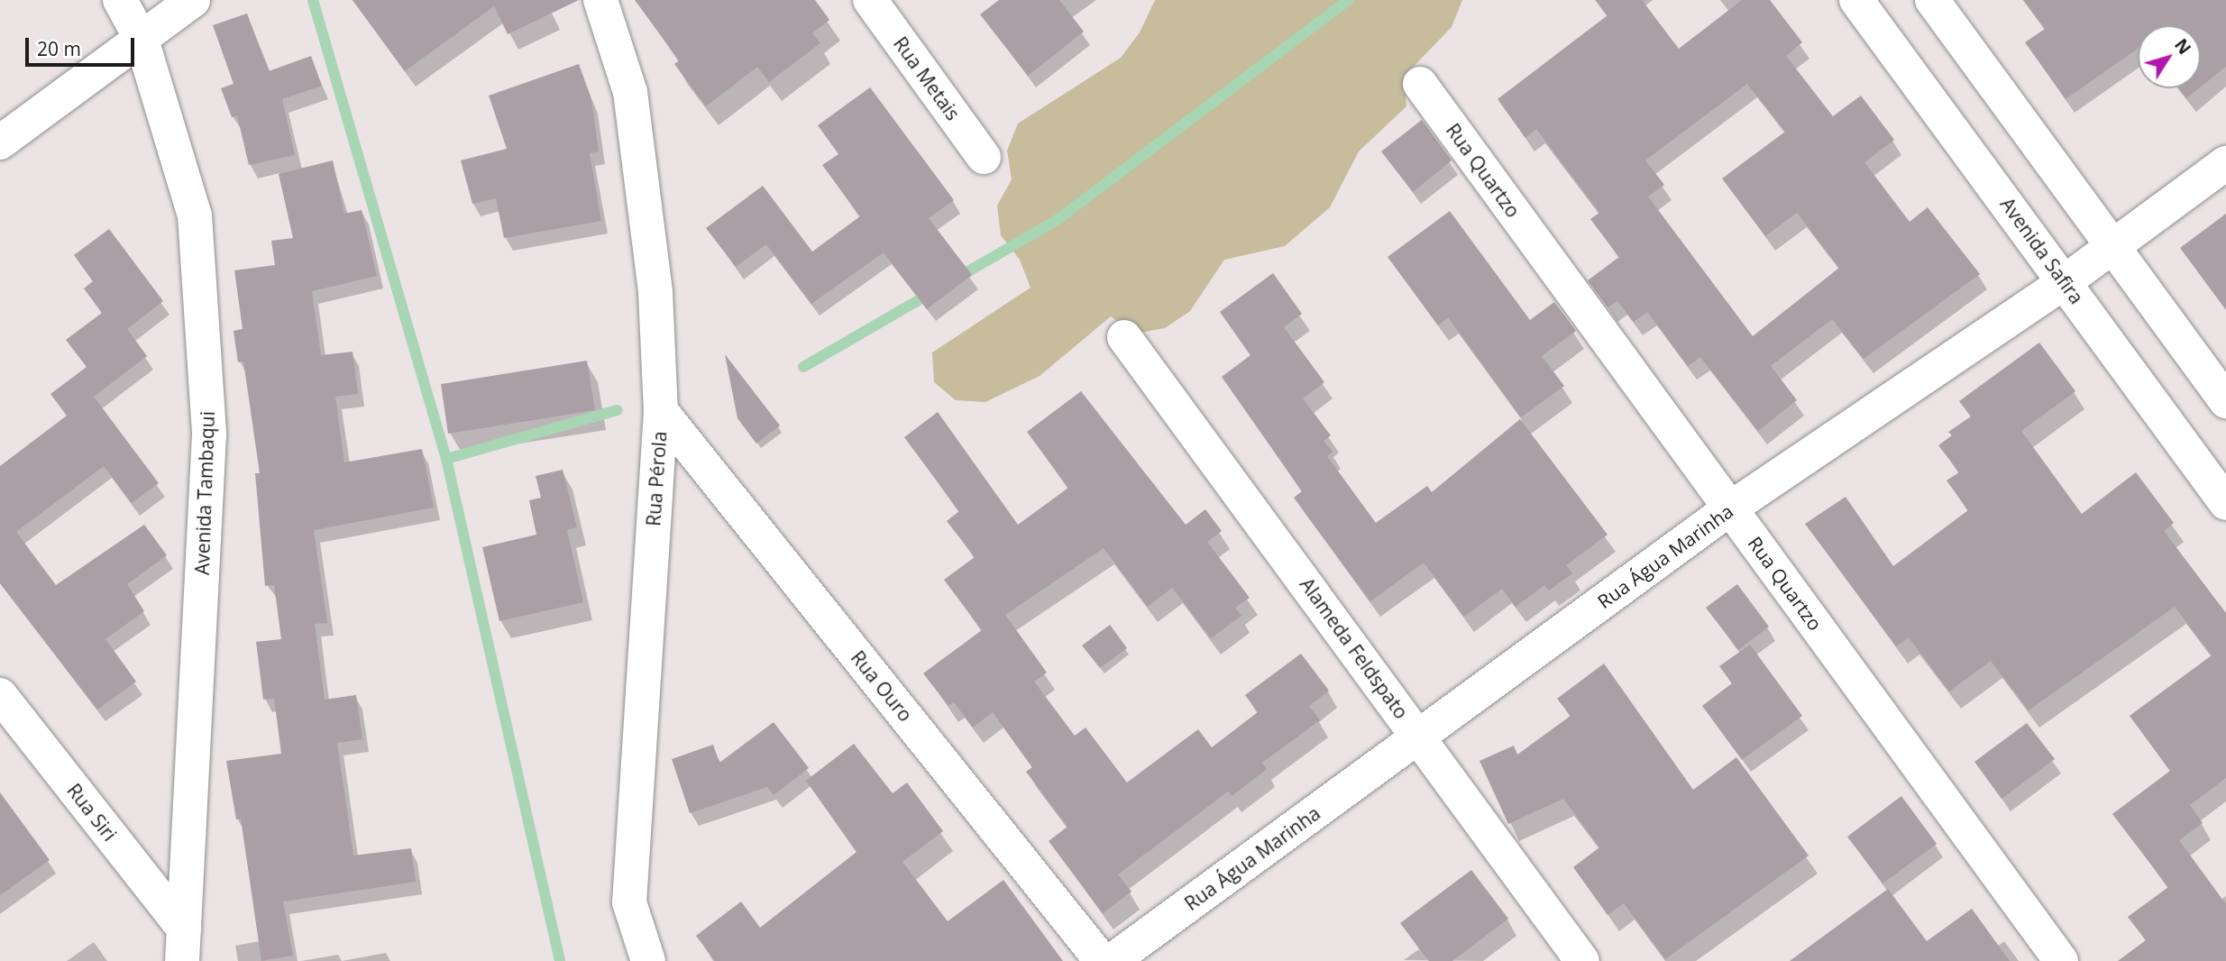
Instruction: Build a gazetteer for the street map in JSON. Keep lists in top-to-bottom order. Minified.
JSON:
{"streets":{"street":["Rua Metais","Rua Quartzo","Avenida Safira","Rua Pérola","Avenida Tambaqui","Rua Água Marinha","Alameda Feldspato","Rua Ouro","Rua Siri"]},"crossings":[["Rua Quartzo","Rua Água Marinha"],["Avenida Safira","Rua Água Marinha"],["Rua Pérola","Rua Ouro"],["Avenida Tambaqui","Rua Siri"],["Rua Água Marinha","Alameda Feldspato"]],"scale_bar":"20 m","north":"top right"}
